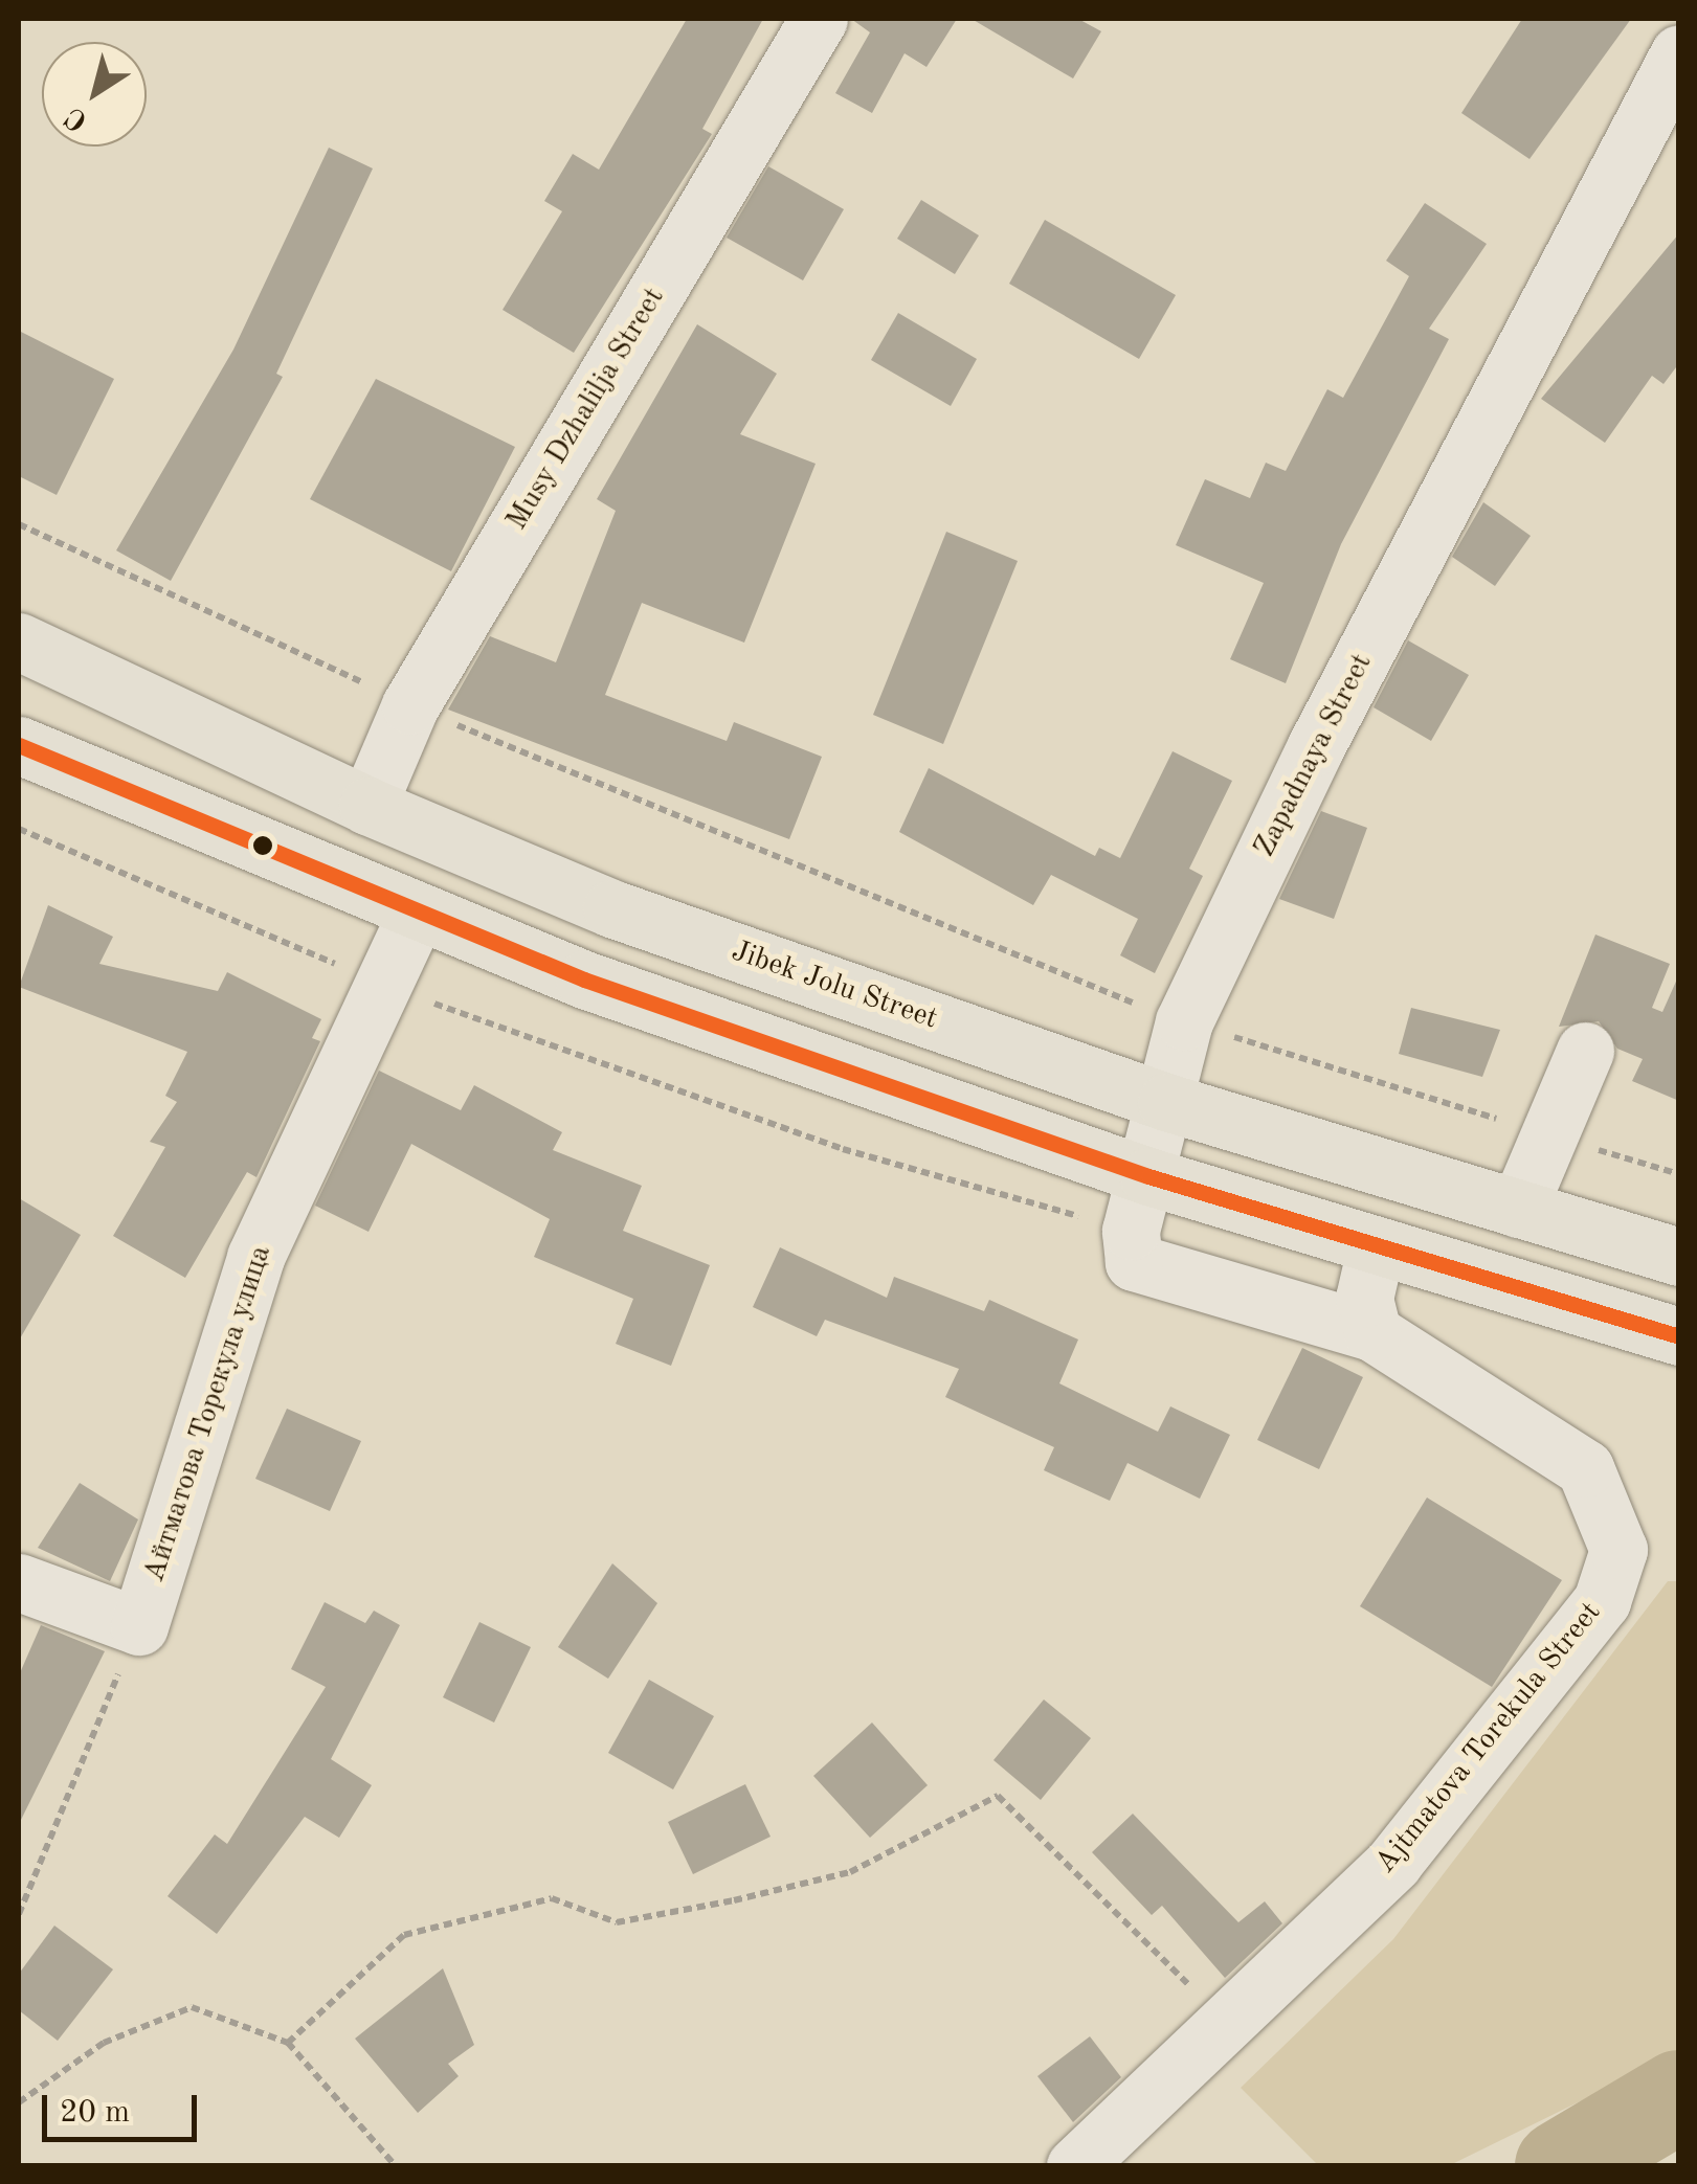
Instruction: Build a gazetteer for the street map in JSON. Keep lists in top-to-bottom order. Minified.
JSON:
{"streets":{"main road":["Jibek Jolu Street"],"street":["Musy Dzhalilja Street","Zapadnaya Street","Айтматова Торекула улица","Ajtmatova Torekula Street"]},"crossings":[["Musy Dzhalilja Street","Jibek Jolu Street"],["Zapadnaya Street","Jibek Jolu Street"],["Zapadnaya Street","Ajtmatova Torekula Street"]],"scale_bar":"20 m","north":"bottom left"}
